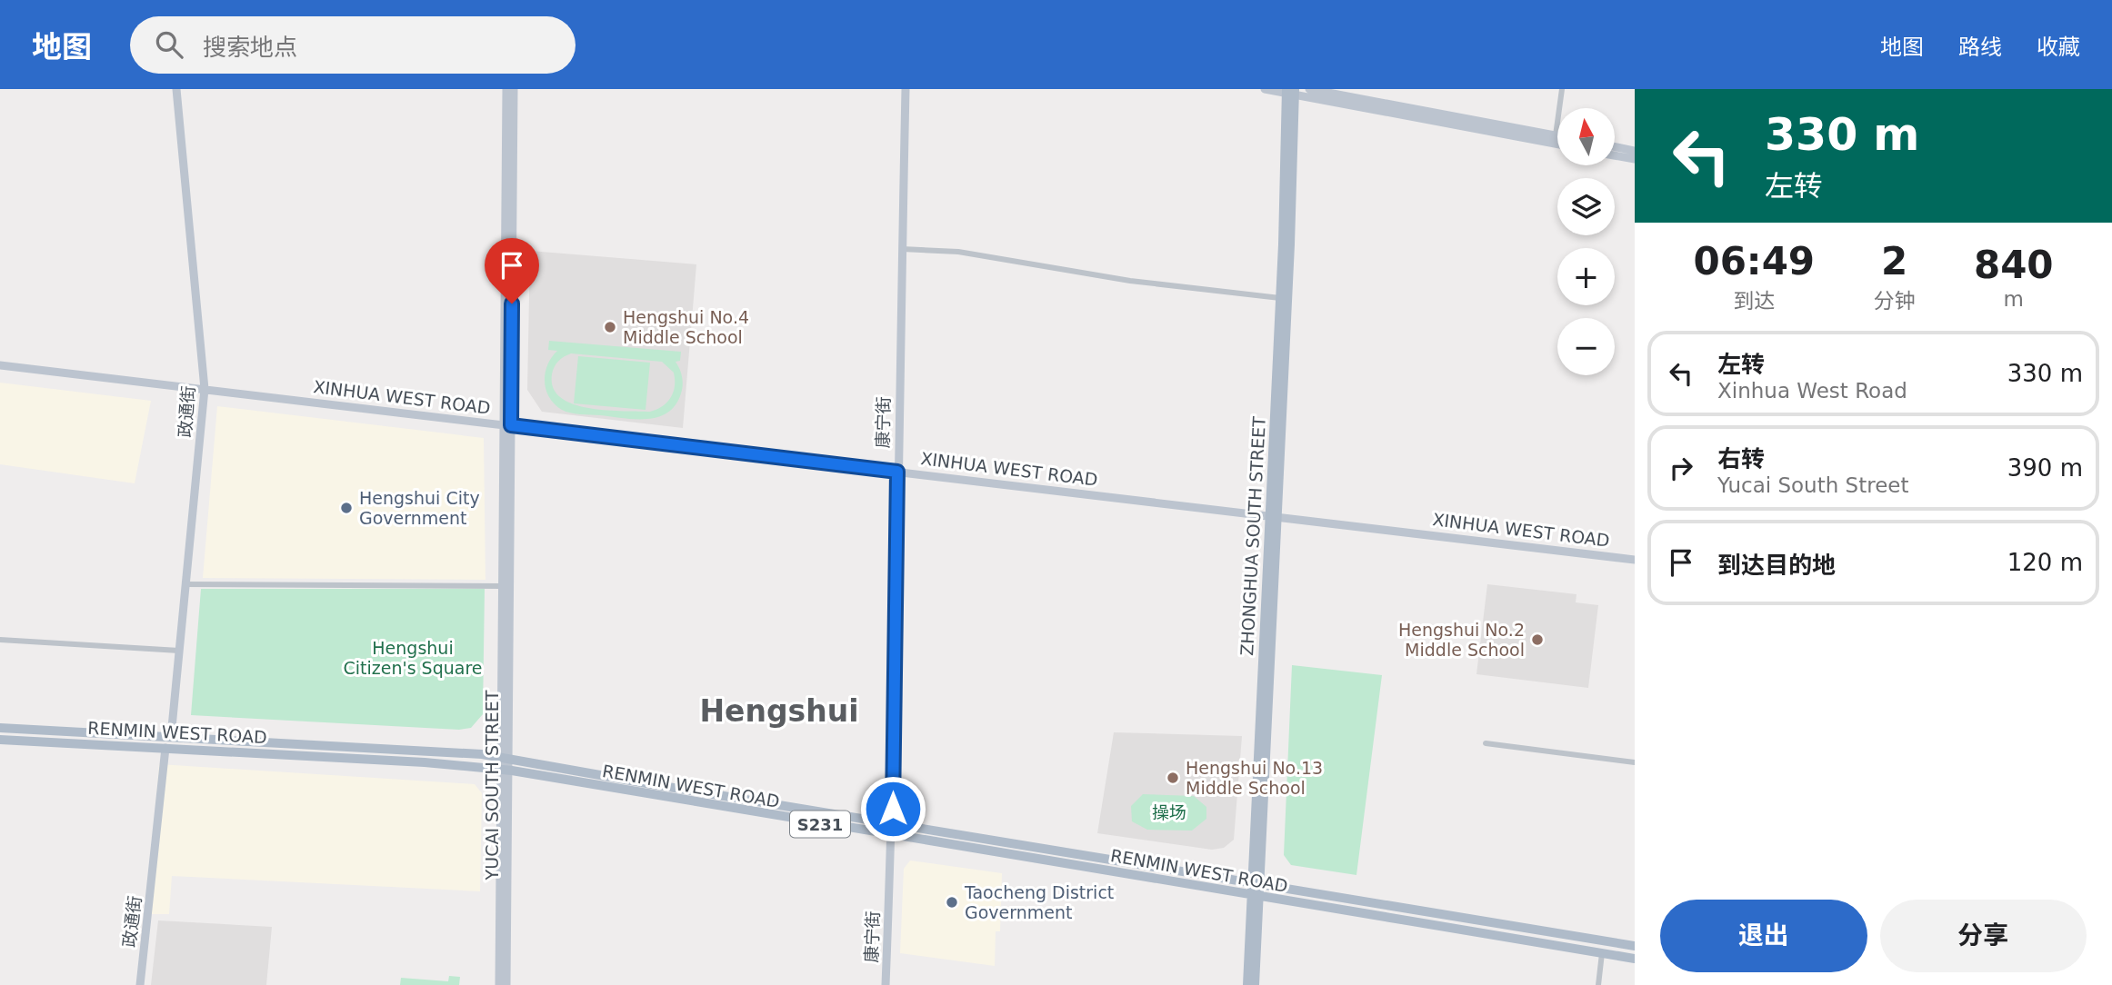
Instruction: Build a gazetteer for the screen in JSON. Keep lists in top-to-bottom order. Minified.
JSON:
{"streets":{"main road":["ZHONGHUA SOUTH STREET","RENMIN WEST ROAD","S231"],"street":["XINHUA WEST ROAD","政通街","康宁街","YUCAI SOUTH STREET"]},"crossings":[["XINHUA WEST ROAD","政通街"],["XINHUA WEST ROAD","康宁街"],["XINHUA WEST ROAD","ZHONGHUA SOUTH STREET"],["XINHUA WEST ROAD","YUCAI SOUTH STREET"],["政通街","RENMIN WEST ROAD"],["康宁街","RENMIN WEST ROAD"],["ZHONGHUA SOUTH STREET","RENMIN WEST ROAD"],["RENMIN WEST ROAD","YUCAI SOUTH STREET"]],"districts":["Hengshui"],"parks":["Hengshui Citizen's Square","操场"],"places":["Hengshui No.4 Middle School","Hengshui City Government","Hengshui No.2 Middle School","Hengshui No.13 Middle School","Taocheng District Government"],"north":"top","page":{"header":"地图","search":"搜索地点","nav":["地图","路线","收藏"],"turn":["330 m","左转"],"map_buttons":["+","−"],"eta":["06:49","到达","2","分钟","840","m"],"list":[{"name":"左转","note":"Xinhua West Road","value":"330 m"},{"name":"右转","note":"Yucai South Street","value":"390 m"},{"name":"到达目的地","value":"120 m"}],"buttons":["退出","分享"]}}
